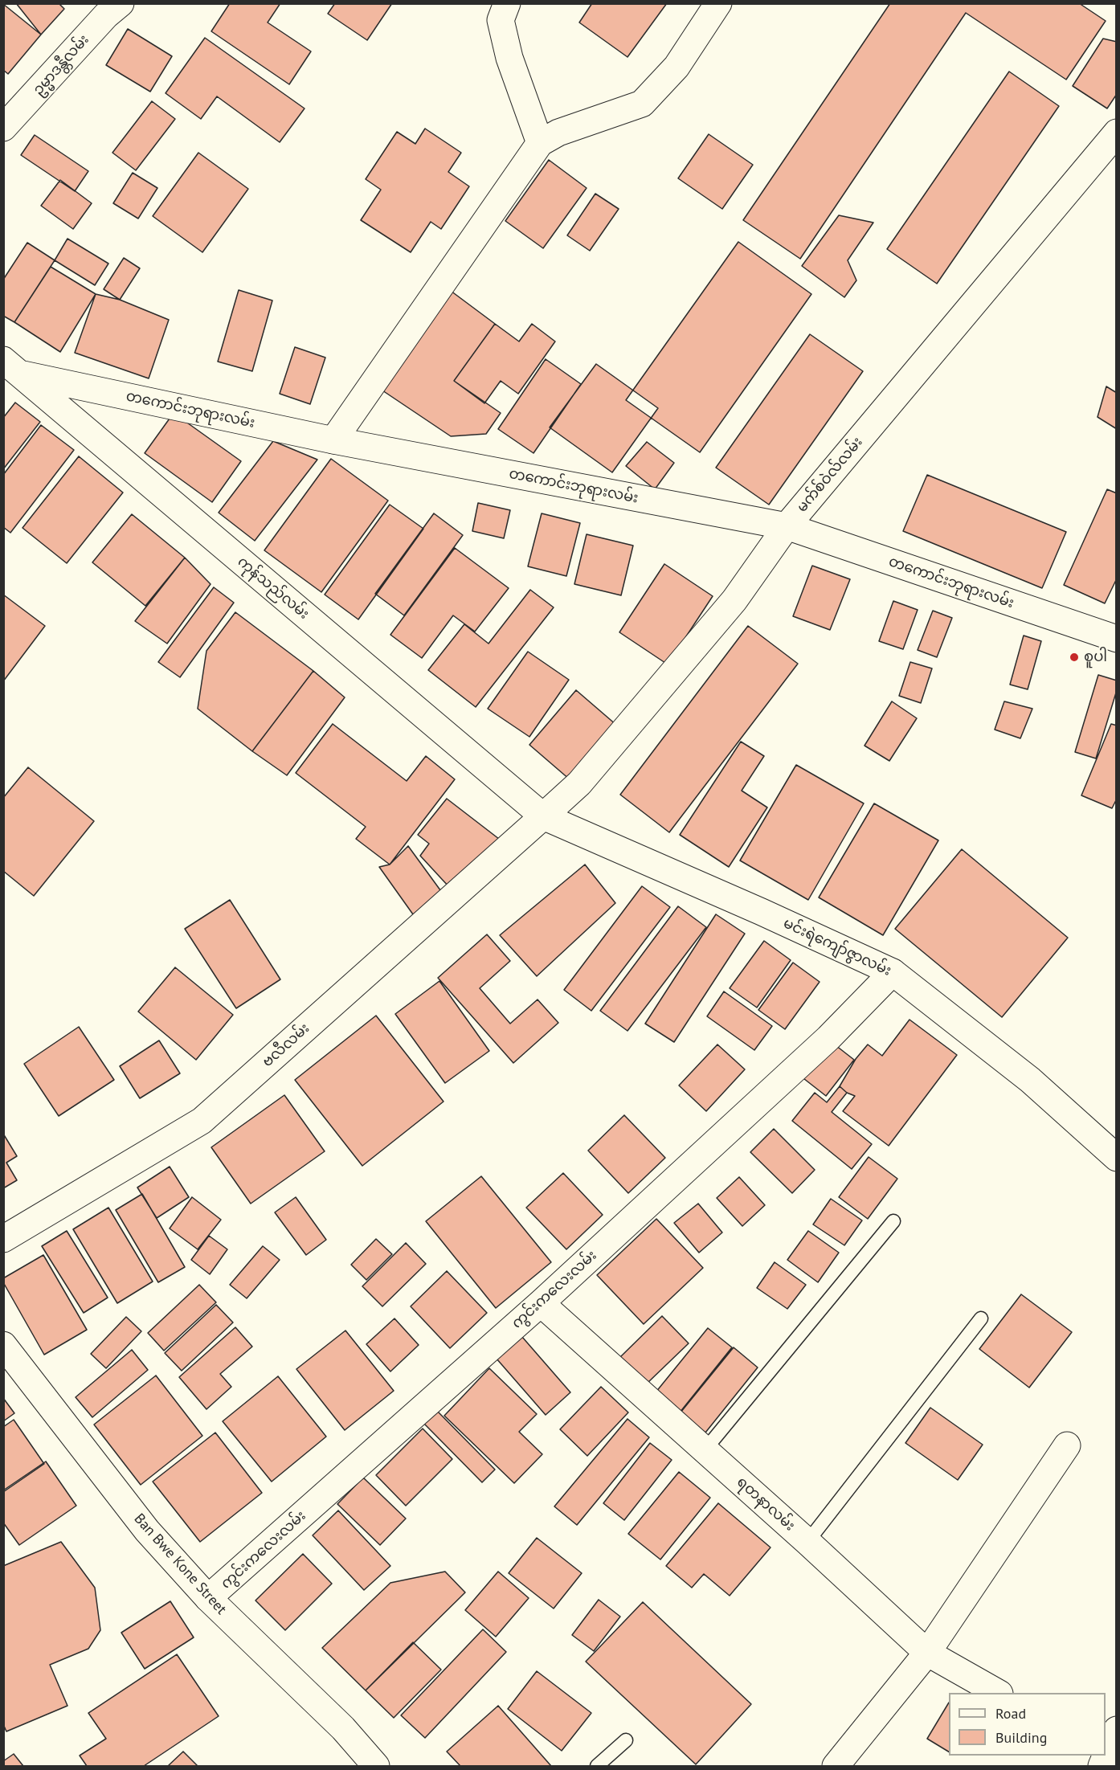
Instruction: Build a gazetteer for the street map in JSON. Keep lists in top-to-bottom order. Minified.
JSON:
{"streets":{"street":["ဥမ္မာဒန္တီလမ်း","တကောင်းဘုရားလမ်း","မက်စ်ဝဲလ်လမ်း","ကုန်သည်လမ်း","မင်းရဲကျော်ဇွာလမ်း","ဗလီလမ်း","ကွင်းကလေးလမ်း","ရတနာလမ်း","Ban Bwe Kone Street"]},"crossings":[["တကောင်းဘုရားလမ်း","မက်စ်ဝဲလ်လမ်း"],["တကောင်းဘုရားလမ်း","ကုန်သည်လမ်း"],["မက်စ်ဝဲလ်လမ်း","ကုန်သည်လမ်း"],["မက်စ်ဝဲလ်လမ်း","မင်းရဲကျော်ဇွာလမ်း"],["မက်စ်ဝဲလ်လမ်း","ဗလီလမ်း"],["ကုန်သည်လမ်း","မင်းရဲကျော်ဇွာလမ်း"],["ကုန်သည်လမ်း","ဗလီလမ်း"],["မင်းရဲကျော်ဇွာလမ်း","ဗလီလမ်း"],["မင်းရဲကျော်ဇွာလမ်း","ကွင်းကလေးလမ်း"],["ကွင်းကလေးလမ်း","ရတနာလမ်း"],["ကွင်းကလေးလမ်း","Ban Bwe Kone Street"]],"places":["စူပါ"],"legend":["Road","Building"]}
